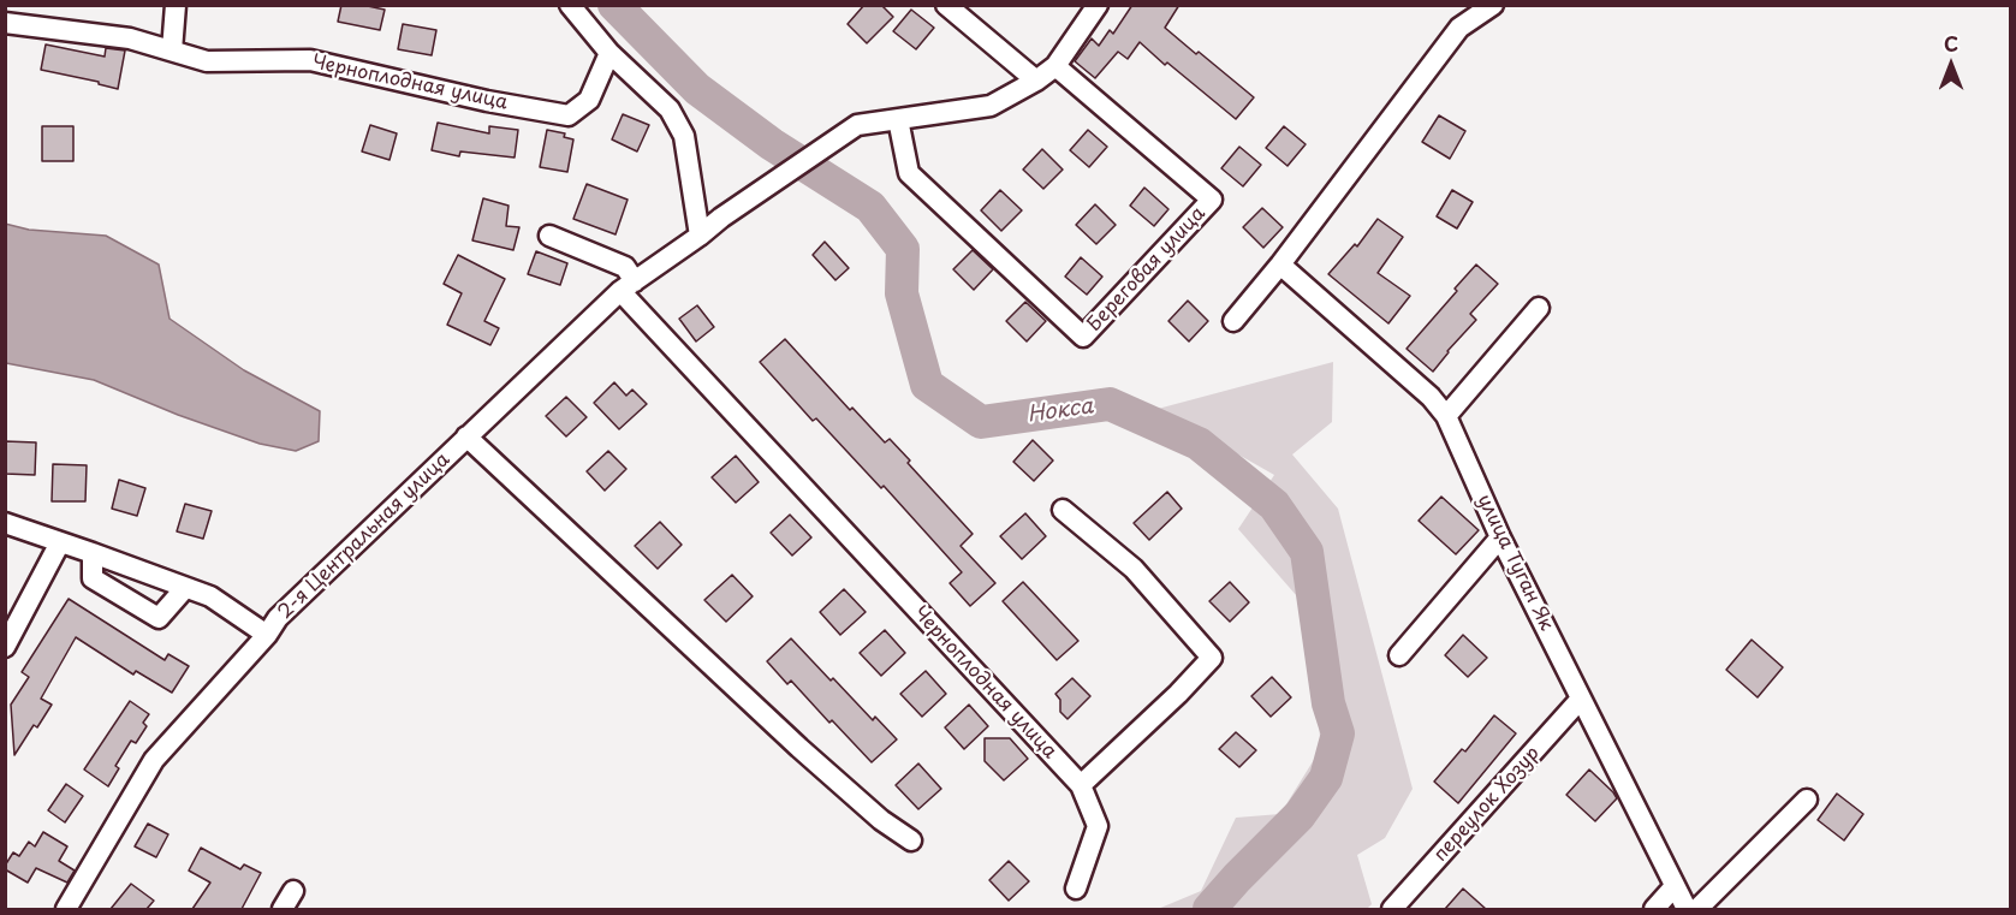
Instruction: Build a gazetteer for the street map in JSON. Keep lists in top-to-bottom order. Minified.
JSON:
{"streets":{"street":["Черноплодная улица","Береговая улица","2-я Центральная улица","улица Туган Як","переулок Хозур"]},"crossings":[["Черноплодная улица","2-я Центральная улица"],["Береговая улица","2-я Центральная улица"],["улица Туган Як","переулок Хозур"]],"water":["Нокса"],"north":"top"}
